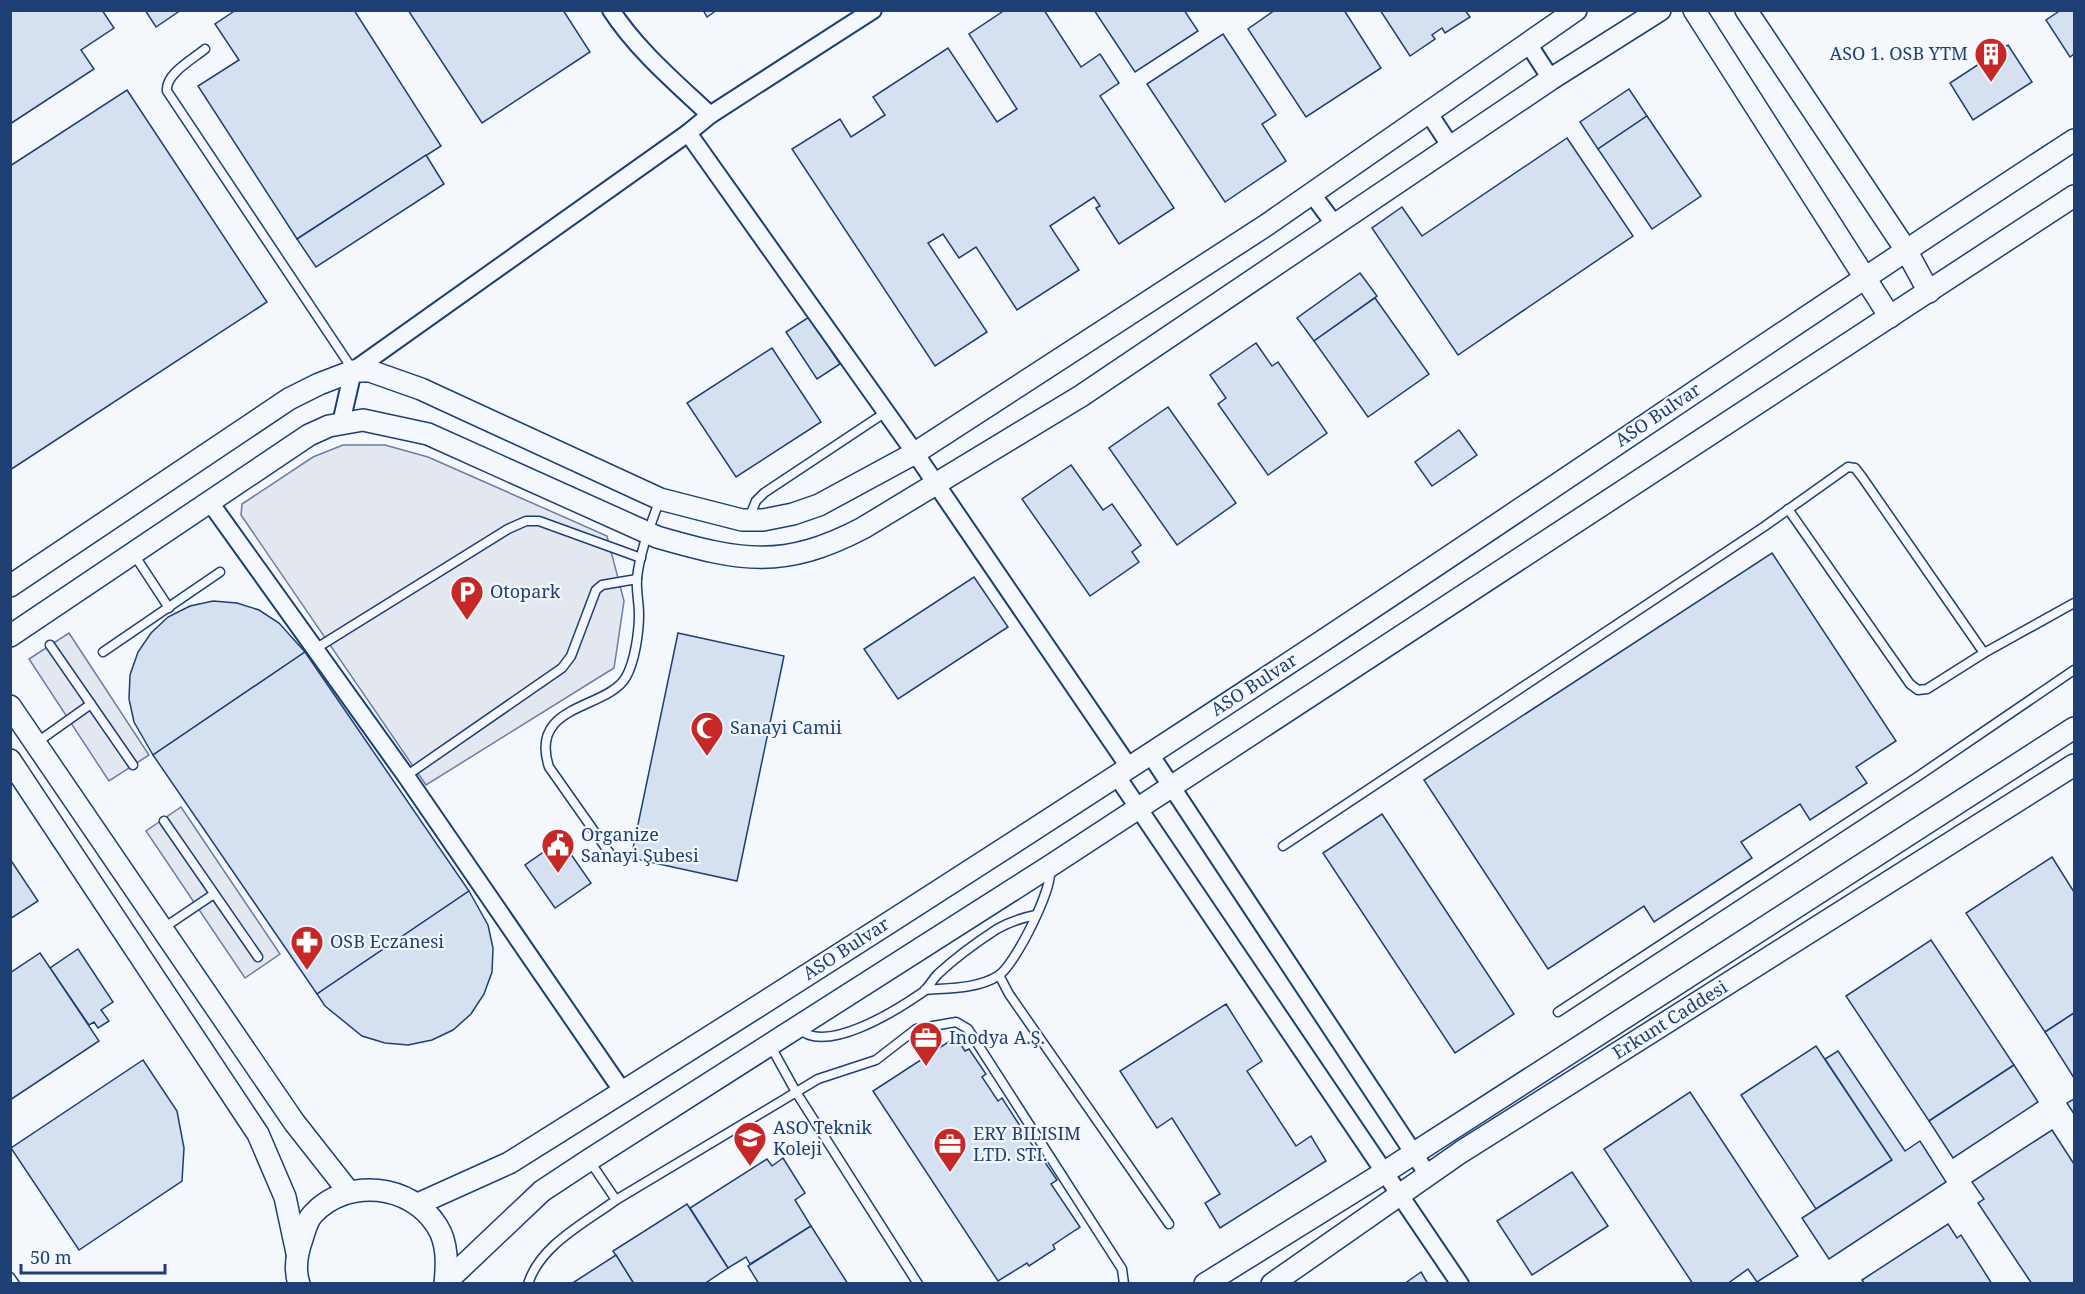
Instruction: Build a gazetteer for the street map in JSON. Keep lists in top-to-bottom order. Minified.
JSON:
{"streets":{"street":["ASO Bulvar","Erkunt Caddesi"]},"places":{"building":["ASO 1. OSB YTM"],"parking":["Otopark"],"mosque":["Sanayi Camii"],"public building":["Organize Sanayi Şubesi"],"pharmacy":["OSB Eczanesi"],"office":["Inodya A.Ş.","ERY BILISIM LTD. STI."],"school or university":["ASO Teknik Koleji"]},"scale_bar":"50 m"}
